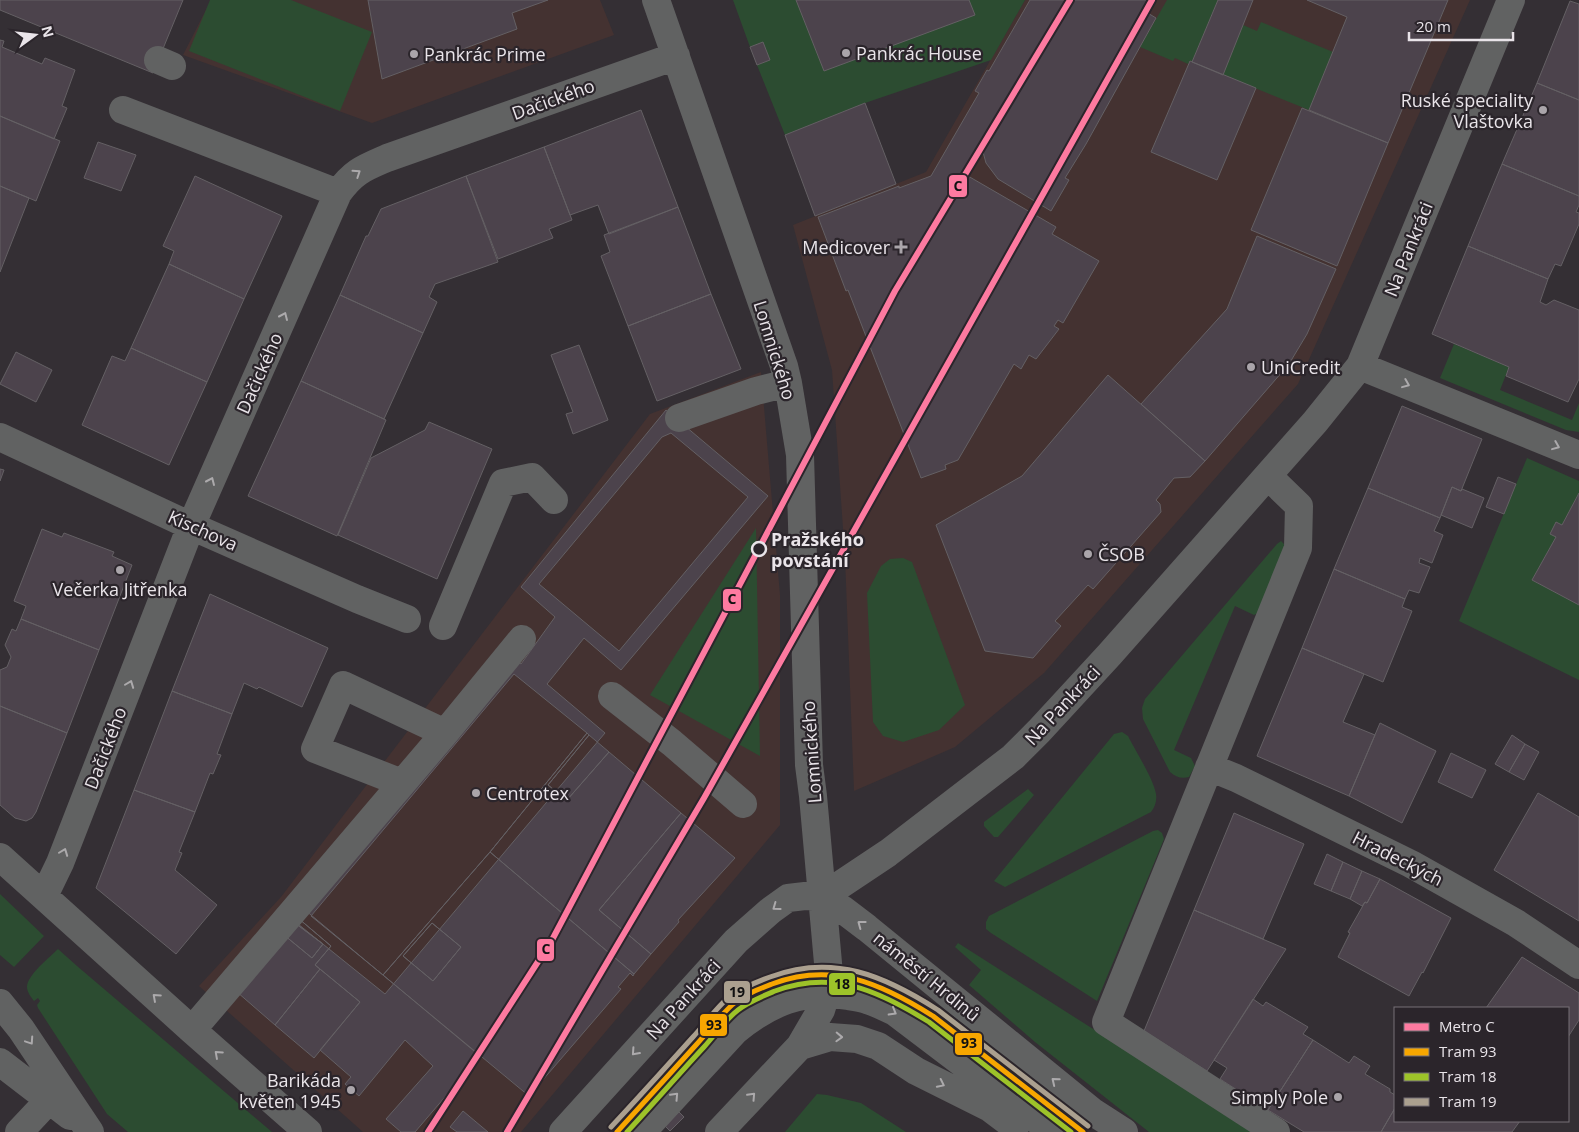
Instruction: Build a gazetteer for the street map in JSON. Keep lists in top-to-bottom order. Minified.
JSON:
{"streets":{"street":["Dačického","Na Pankráci","Lomnického","Kischova","Hradeckých","náměstí Hrdinů"]},"crossings":[["Dačického","Lomnického"],["Dačického","Kischova"],["Na Pankráci","Lomnického"],["Na Pankráci","náměstí Hrdinů"],["Lomnického","náměstí Hrdinů"]],"one_way":["Dačického"],"places":{"other":["Pankrác House","Pankrác Prime","Ruské speciality Vlaštovka","UniCredit","Pražského povstání","ČSOB","Večerka Jitřenka","Centrotex","Barikáda květen 1945","Simply Pole"],"health":["Medicover"]},"lines":["metro line C","tram line 19","tram line 93","tram line 18"],"legend":["Metro C","Tram 93","Tram 18","Tram 19"],"scale_bar":"20 m","north":"right"}
